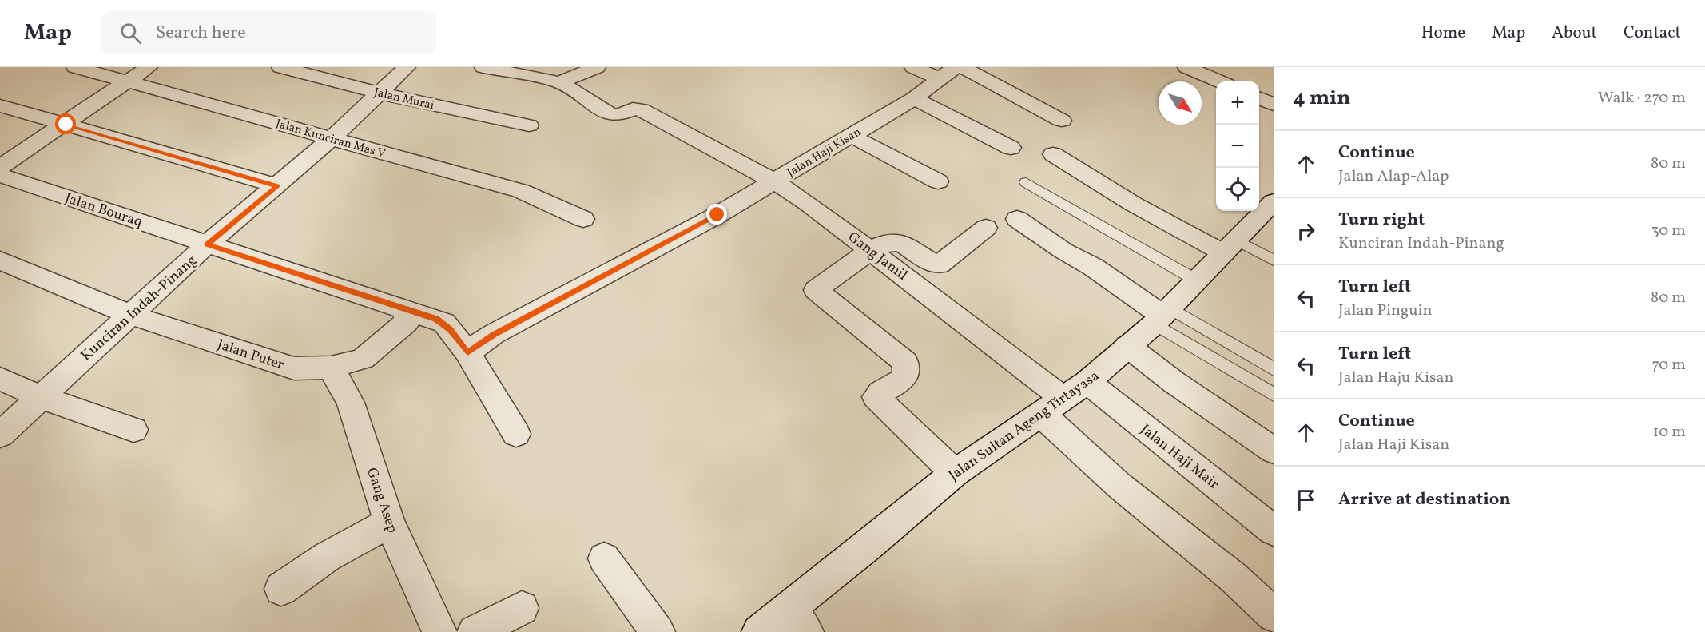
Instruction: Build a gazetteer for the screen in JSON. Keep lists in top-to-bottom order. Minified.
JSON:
{"streets":{"street":["Jalan Murai","Jalan Kunciran Mas V","Jalan Haji Kisan","Jalan Bouraq","Gang Jamil","Kunciran Indah-Pinang","Jalan Puter","Jalan Sultan Ageng Tirtayasa","Jalan Haji Mair","Gang Asep"]},"crossings":[["Jalan Murai","Kunciran Indah-Pinang"],["Jalan Kunciran Mas V","Kunciran Indah-Pinang"],["Jalan Haji Kisan","Jalan Bouraq"],["Jalan Haji Kisan","Gang Jamil"],["Jalan Bouraq","Kunciran Indah-Pinang"],["Jalan Bouraq","Jalan Puter"],["Gang Jamil","Jalan Sultan Ageng Tirtayasa"],["Kunciran Indah-Pinang","Jalan Puter"],["Jalan Puter","Gang Asep"],["Jalan Sultan Ageng Tirtayasa","Jalan Haji Mair"]],"north":"bottom right","page":{"header":"Map","search":"Search here","nav":["Home","Map","About","Contact"],"heading":["4 min","Walk · 270 m"],"map_buttons":["+","−"],"list":[["Continue","Jalan Alap-Alap","80 m"],["Turn right","Kunciran Indah-Pinang","30 m"],["Turn left","Jalan Pinguin","80 m"],["Turn left","Jalan Haju Kisan","70 m"],["Continue","Jalan Haji Kisan","10 m"],"Arrive at destination"]}}
